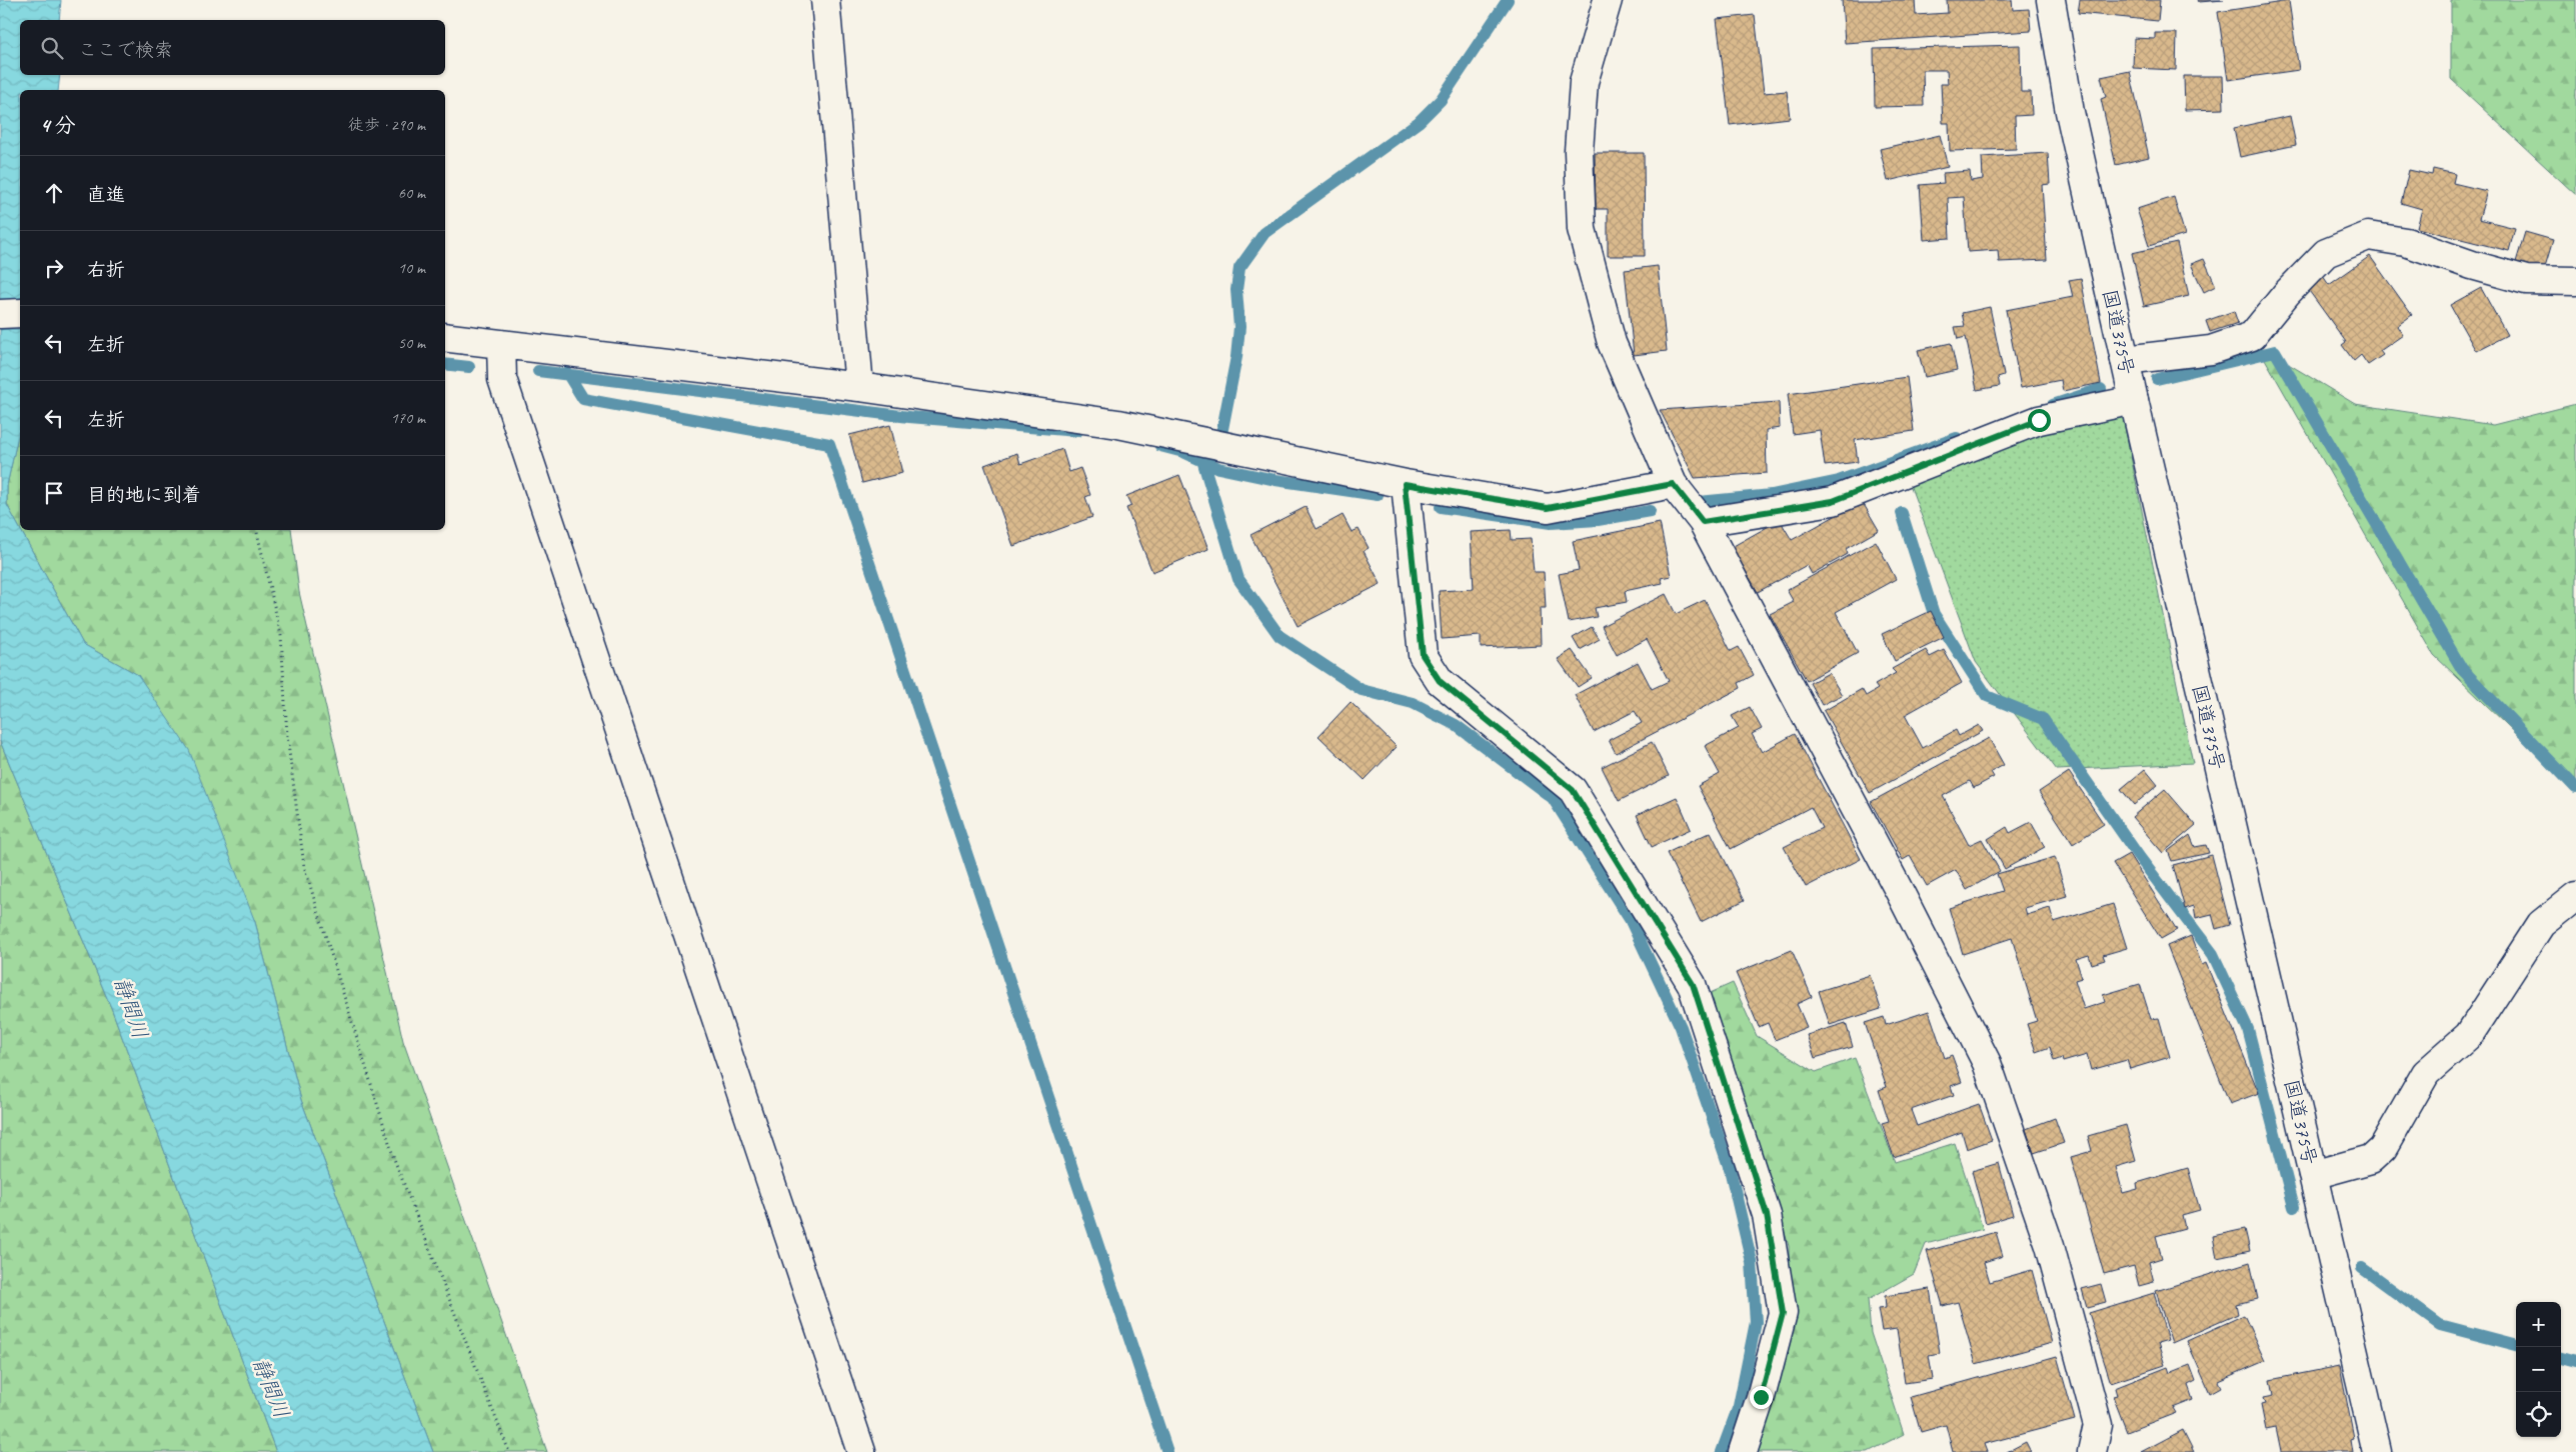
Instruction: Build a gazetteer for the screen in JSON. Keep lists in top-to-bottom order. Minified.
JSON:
{"streets":{"main road":["国道375号"]},"water":["静間川"],"page":{"search":"ここで検索","heading":["4 分","徒歩 · 290 m"],"list":[["直進","60 m"],["右折","10 m"],["左折","50 m"],["左折","170 m"],"目的地に到着"],"map_buttons":["+","−"]}}
